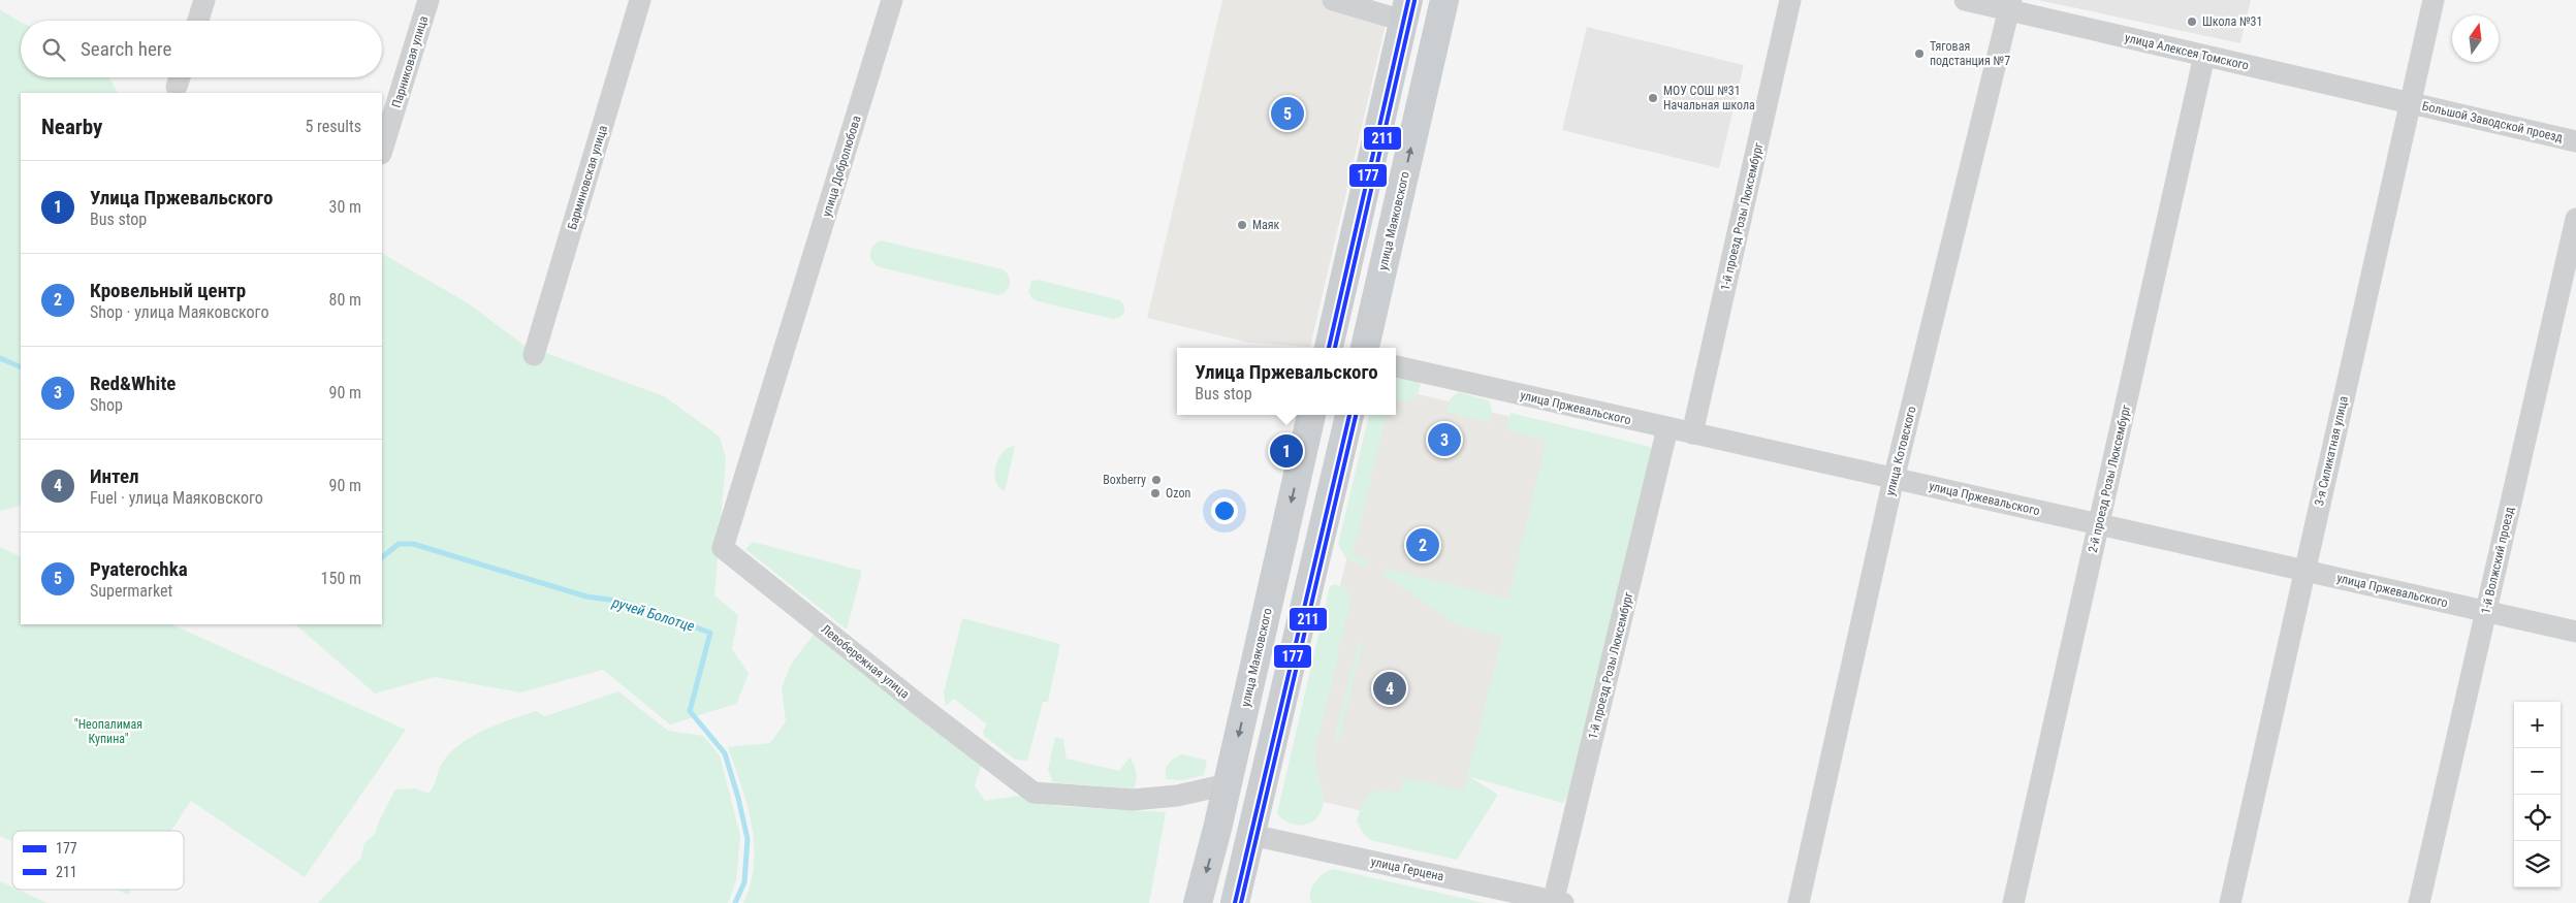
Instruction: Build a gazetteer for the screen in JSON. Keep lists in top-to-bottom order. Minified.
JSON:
{"streets":{"main road":["улица Маяковского"],"street":["улица Алексея Томского","Парниковая улица","Большой Заводской проезд","улица Добролюбова","Барминовская улица","1-й проезд Розы Люксембург","улица Пржевальского","улица Котовского","3-я Силикатная улица","2-й проезд Розы Люксембург","1-й Волжский проезд","Левобережная улица","улица Герцена"]},"crossings":[["улица Алексея Томского","Большой Заводской проезд"],["улица Алексея Томского","улица Котовского"],["улица Алексея Томского","3-я Силикатная улица"],["улица Алексея Томского","2-й проезд Розы Люксембург"],["Большой Заводской проезд","3-я Силикатная улица"],["улица Добролюбова","Левобережная улица"],["1-й проезд Розы Люксембург","улица Пржевальского"],["1-й проезд Розы Люксембург","улица Герцена"],["улица Маяковского","Левобережная улица"],["улица Пржевальского","улица Котовского"],["улица Пржевальского","3-я Силикатная улица"],["улица Пржевальского","2-й проезд Розы Люксембург"],["улица Пржевальского","1-й Волжский проезд"]],"water":["ручей Болотце"],"parks":["\"Неопалимая Купина\""],"places":["Школа №31","Тяговая подстанция №7","МОУ СОШ №31 Начальная школа","Маяк","Boxberry","Ozon"],"lines":["transit line 177","transit line 211"],"legend":["177","211"],"north":"top","page":{"search":"Search here","heading":["Nearby","5 results"],"pins":["5","3","1","2","4"],"list":[{"mark":"1","name":"Улица Пржевальского","note":"Bus stop","value":"30 m"},{"mark":"2","name":"Кровельный центр","note":"Shop · улица Маяковского","value":"80 m"},{"mark":"3","name":"Red&White","note":"Shop","value":"90 m"},{"mark":"4","name":"Интел","note":"Fuel · улица Маяковского","value":"90 m"},{"mark":"5","name":"Pyaterochka","note":"Supermarket","value":"150 m"}],"popup":["Улица Пржевальского","Bus stop"],"map_buttons":["+","−"]}}
